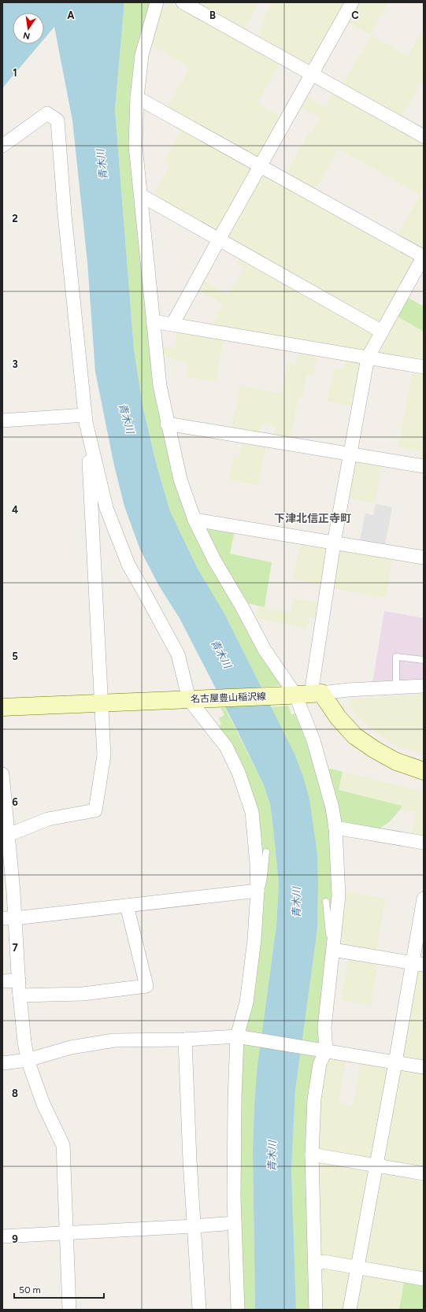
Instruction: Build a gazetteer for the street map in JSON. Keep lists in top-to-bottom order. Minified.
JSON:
{"streets":{"main road":["名古屋豊山稲沢線"]},"districts":["下津北信正寺町"],"water":["青木川"],"scale_bar":"50 m","north":"bottom","grid":{"columns":["A","B","C"],"rows":["1","2","3","4","5","6","7","8","9"]}}
